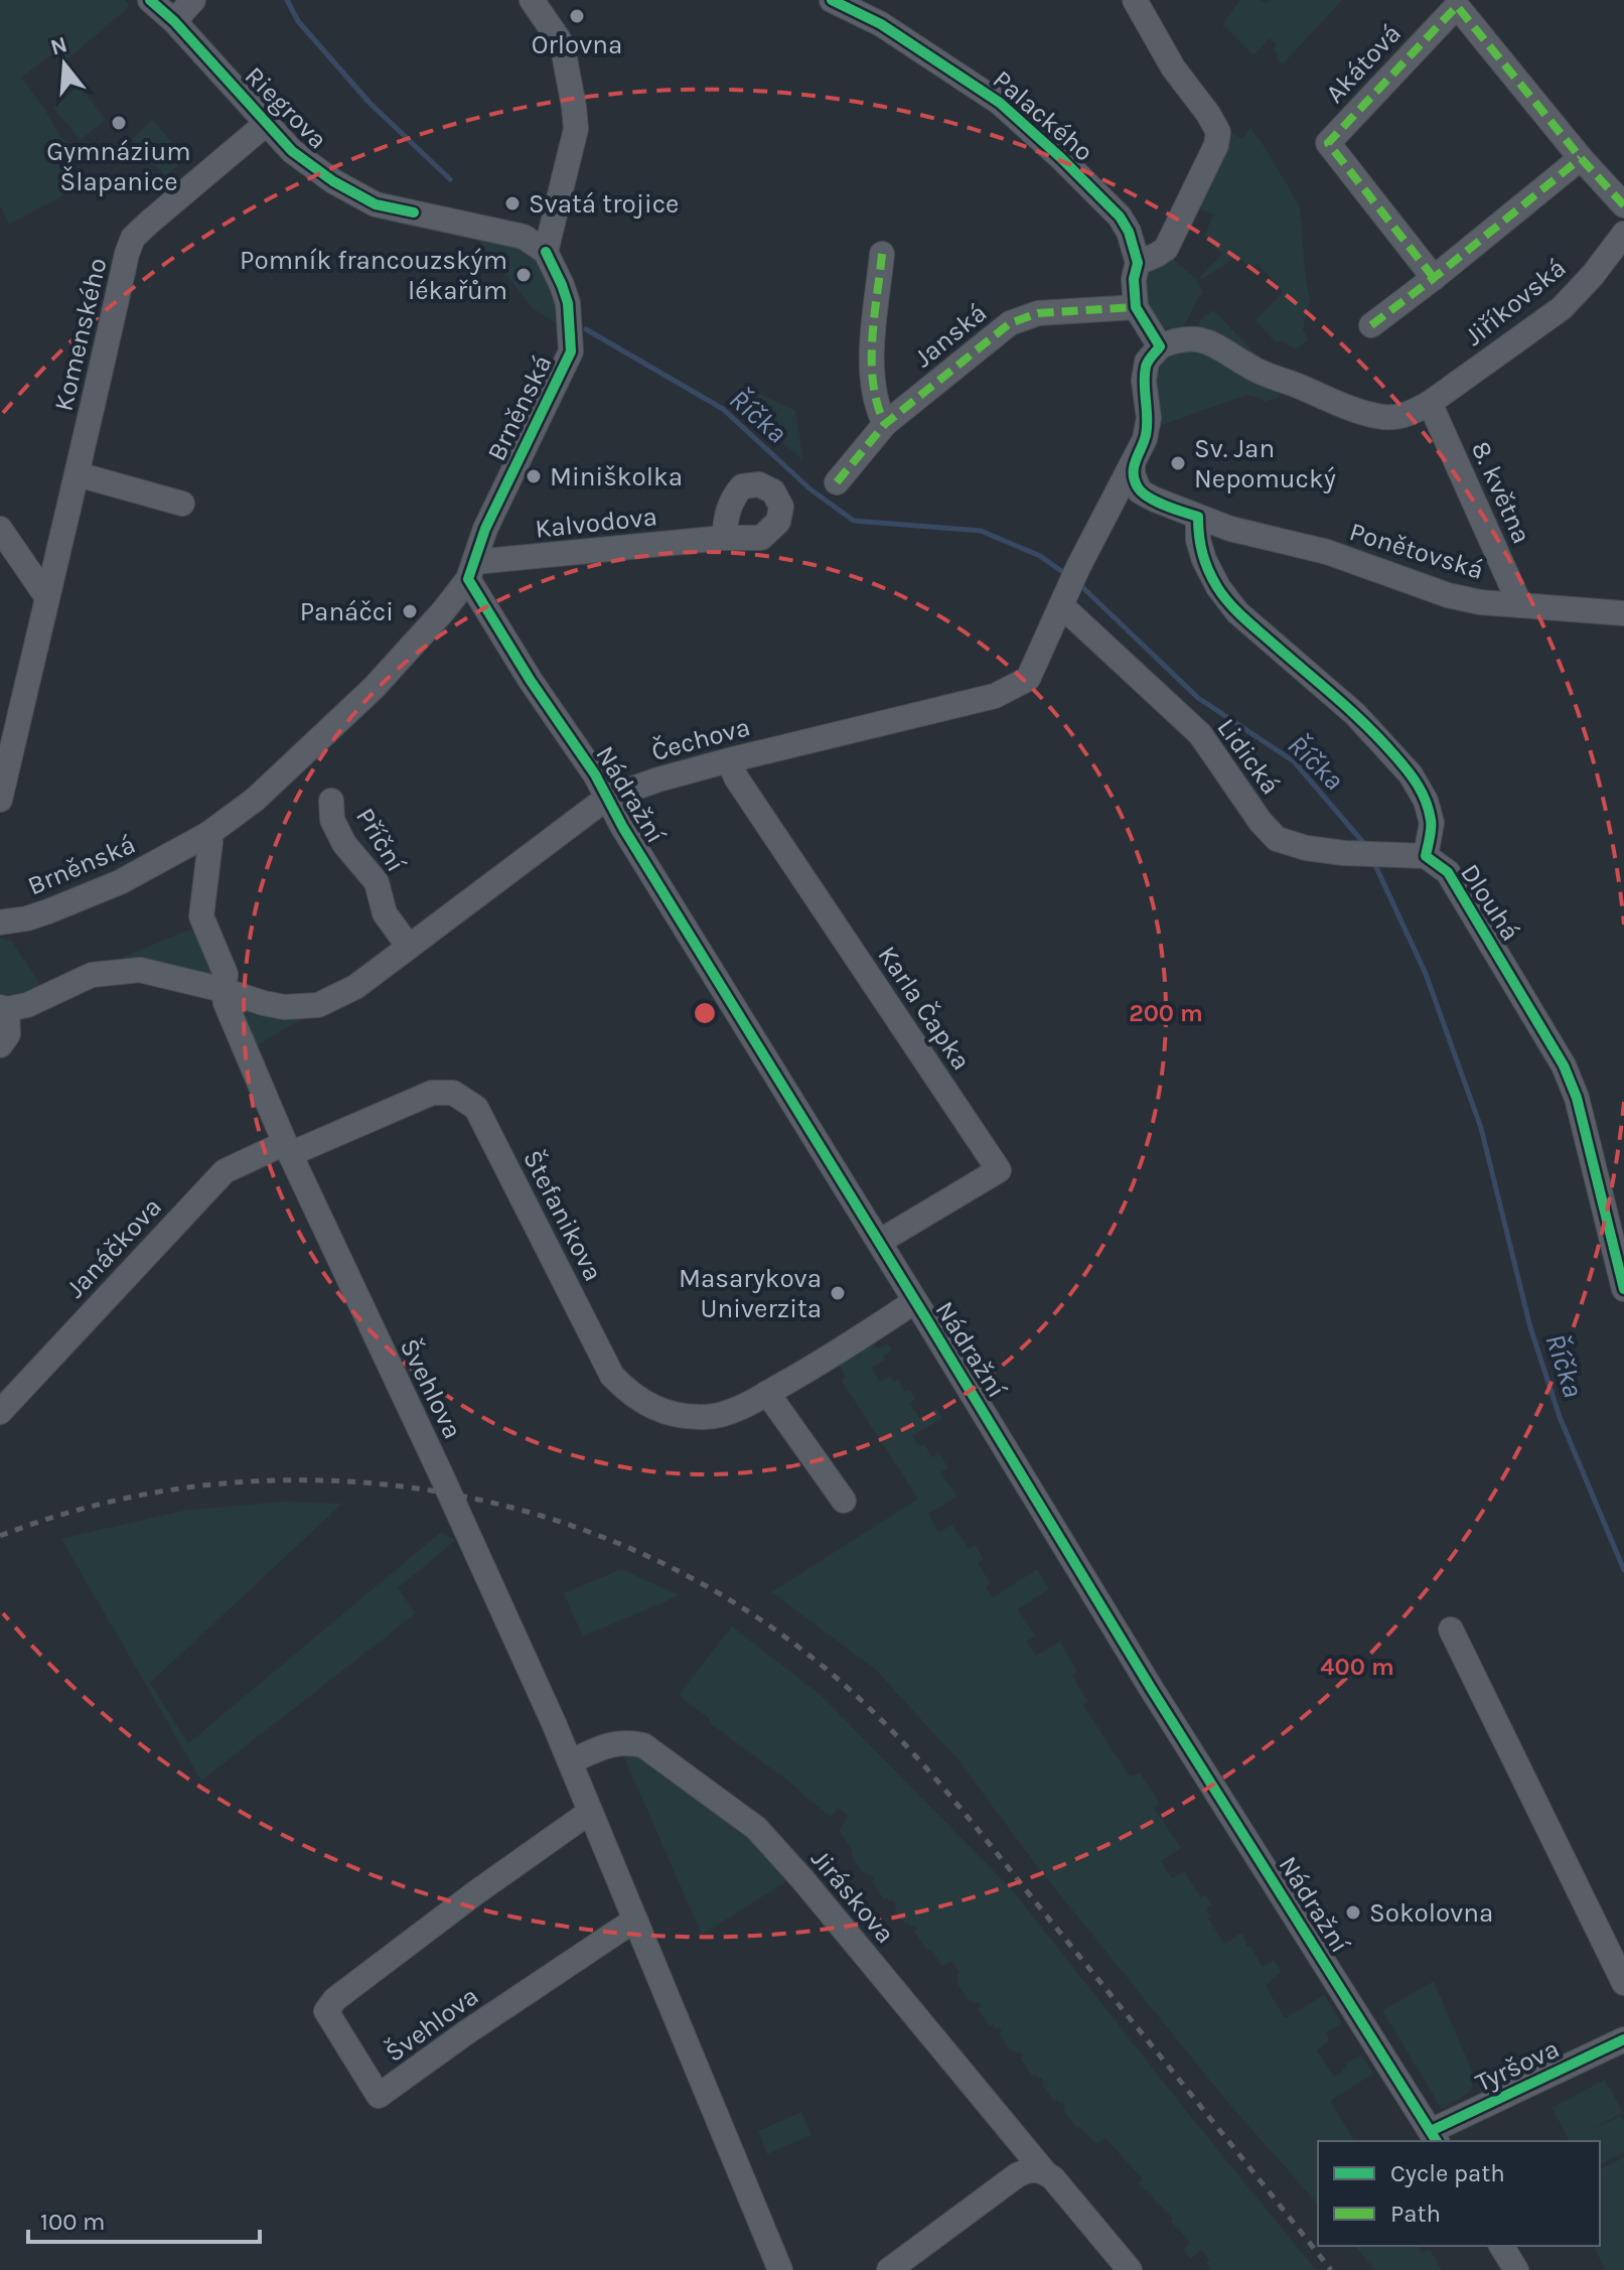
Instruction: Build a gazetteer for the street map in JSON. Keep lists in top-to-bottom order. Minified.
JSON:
{"streets":{"street":["Akátová","Riegrova","Palackého","Jiříkovská","Komenského","Janská","Brněnská","8. května","Kalvodova","Ponětovská","Čechova","Lidická","Nádražní","Příční","Dlouhá","Karla Čapka","Štefanikova","Janáčkova","Švehlova","Jiráskova","Tyršova"]},"crossings":[["Riegrova","Komenského"],["Riegrova","Brněnská"],["Jiříkovská","8. května"],["Jiříkovská","Čechova"],["Brněnská","Kalvodova"],["Brněnská","Nádražní"],["8. května","Ponětovská"],["Kalvodova","Nádražní"],["Ponětovská","Dlouhá"],["Čechova","Lidická"],["Čechova","Nádražní"],["Čechova","Příční"],["Čechova","Karla Čapka"],["Čechova","Švehlova"],["Lidická","Dlouhá"],["Nádražní","Karla Čapka"],["Nádražní","Štefanikova"],["Nádražní","Tyršova"],["Štefanikova","Janáčkova"],["Štefanikova","Švehlova"],["Janáčkova","Švehlova"],["Švehlova","Jiráskova"]],"water":["Říčka"],"places":["Orlovna","Gymnázium Šlapanice","Svatá trojice","Pomník francouzským lékařům","Sv. Jan Nepomucký","Miniškolka","Panáčci","Masarykova Univerzita","Sokolovna"],"legend":["Cycle path","Path"],"scale_bar":"100 m","north":"top","rings":["200 m","400 m"]}
